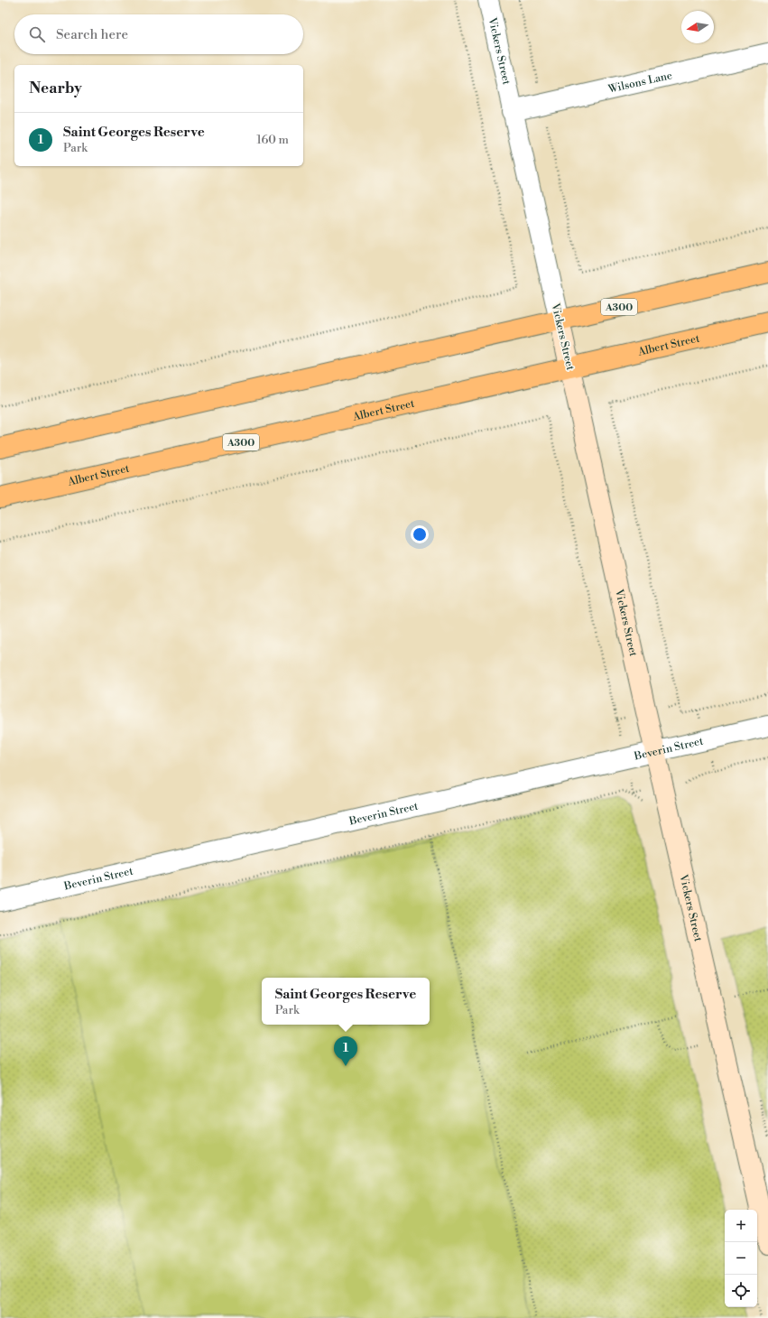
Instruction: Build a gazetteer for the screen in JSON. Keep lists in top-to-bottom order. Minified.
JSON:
{"streets":{"highway":["A300","Albert Street"],"street":["Vickers Street","Wilsons Lane","Beverin Street"]},"crossings":[["Vickers Street","Wilsons Lane"],["Vickers Street","A300"],["Vickers Street","Albert Street"],["Vickers Street","Beverin Street"]],"north":"left","page":{"search":"Search here","heading":"Nearby","list":[{"mark":"1","name":"Saint Georges Reserve","note":"Park","value":"160 m"}],"popup":["Saint Georges Reserve","Park"],"pins":"1","map_buttons":["+","−"]}}
